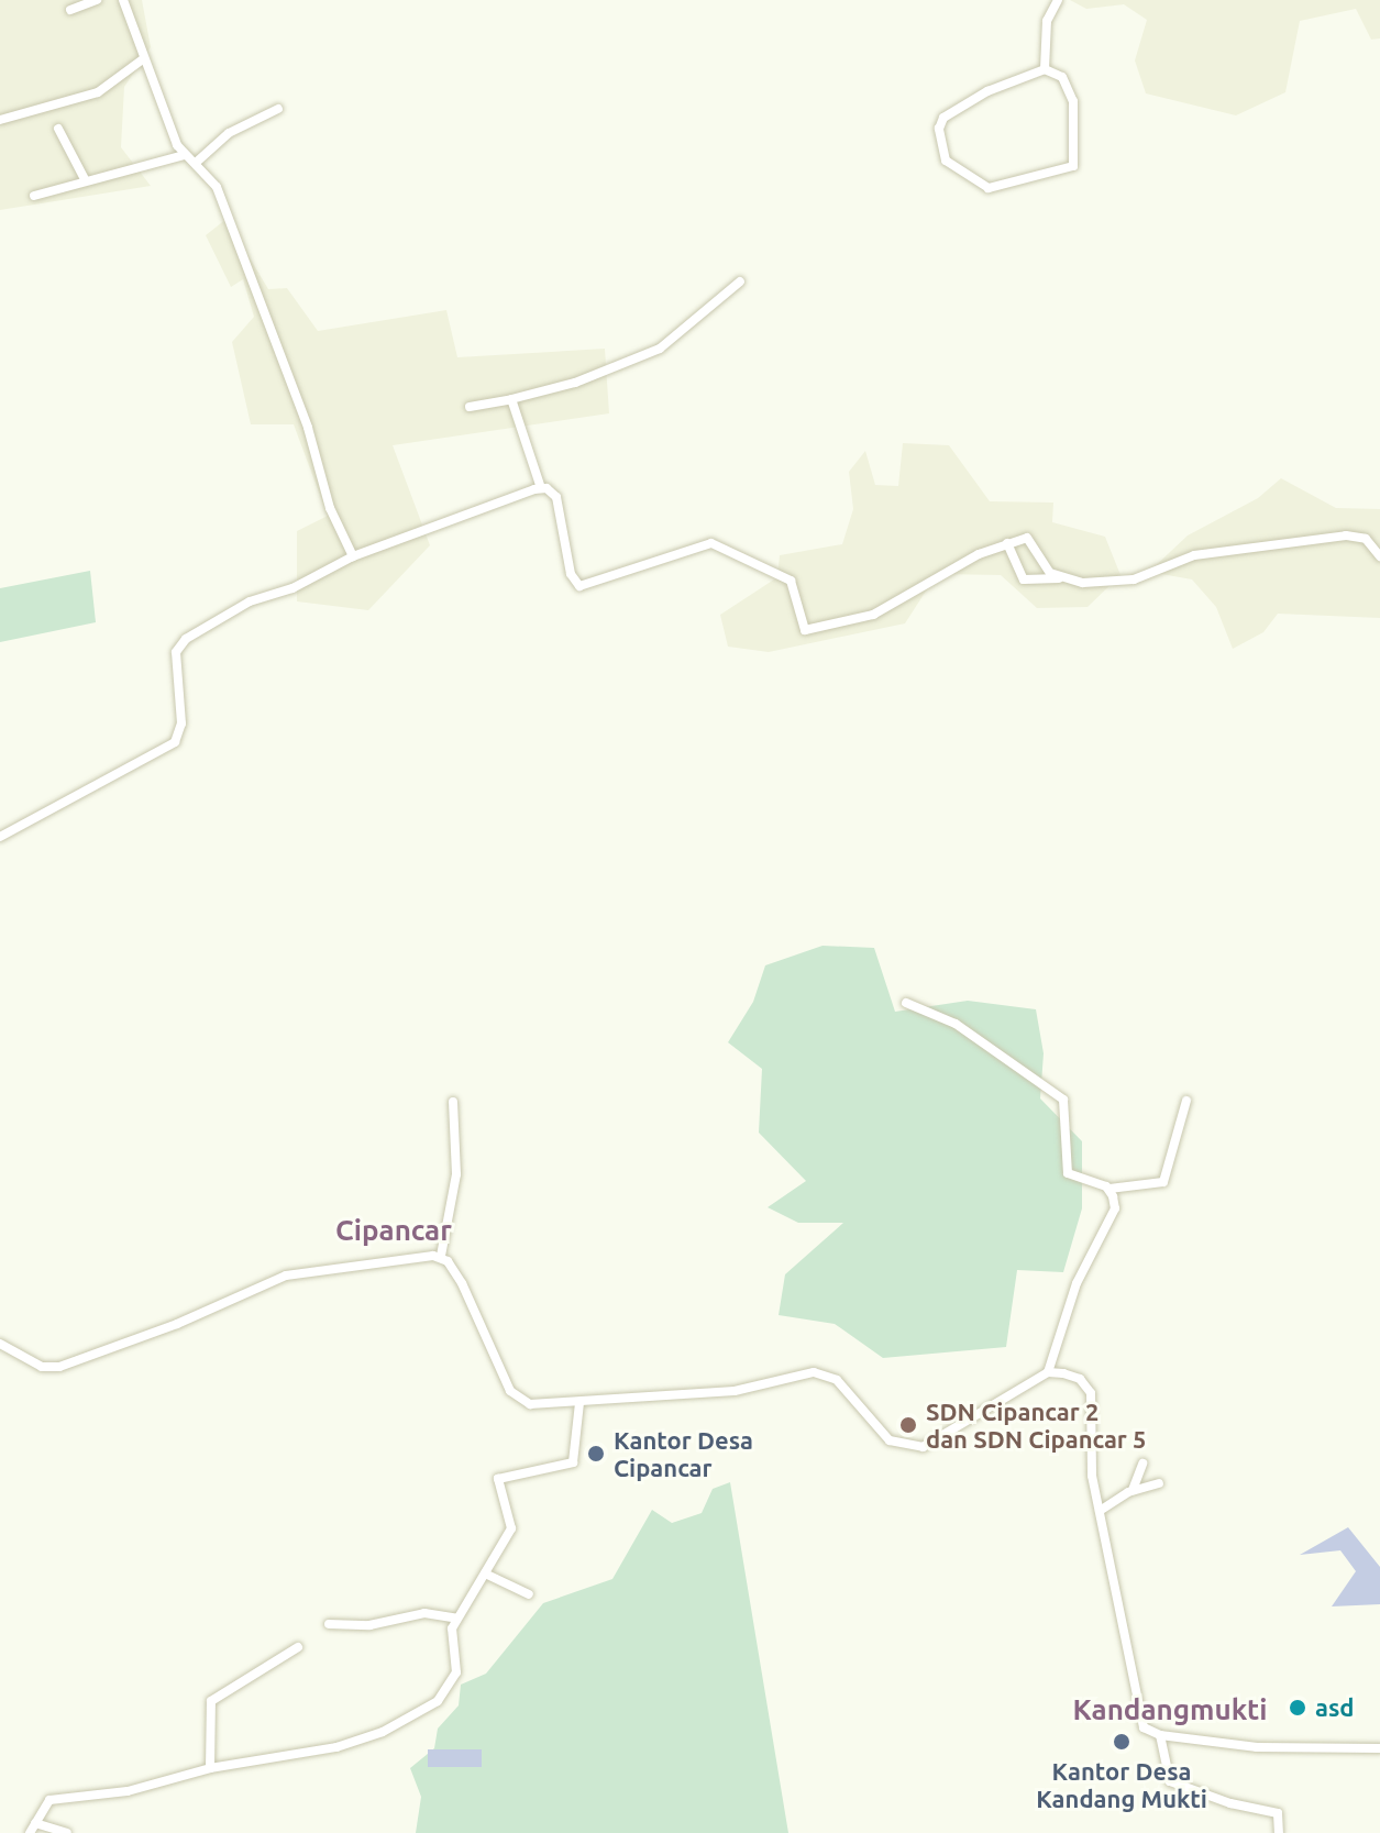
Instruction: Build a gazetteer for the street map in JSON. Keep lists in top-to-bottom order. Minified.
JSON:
{"districts":["Cipancar","Kandangmukti"],"places":["SDN Cipancar 2 dan SDN Cipancar 5","Kantor Desa Cipancar","asd","Kantor Desa Kandang Mukti"]}
